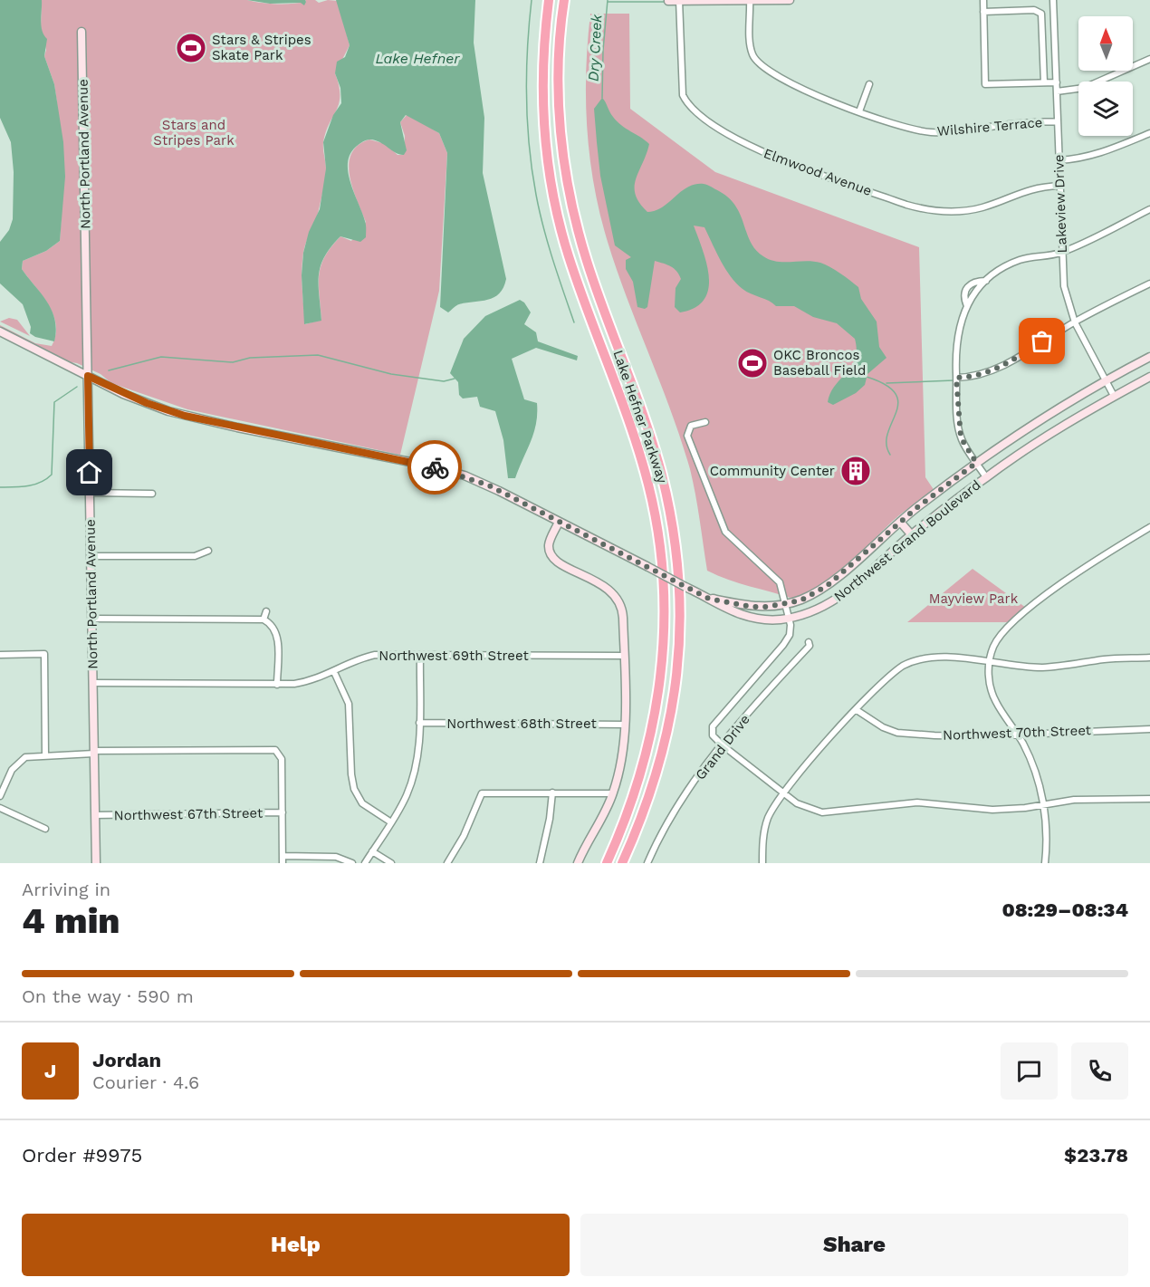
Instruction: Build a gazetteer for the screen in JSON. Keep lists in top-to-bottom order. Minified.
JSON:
{"streets":{"highway":["Lake Hefner Parkway"],"street":["Wilshire Terrace","North Portland Avenue","Elmwood Avenue","Lakeview Drive","Northwest Grand Boulevard","Northwest 69th Street","Northwest 68th Street","Northwest 70th Street","Grand Drive","Northwest 67th Street"]},"crossings":[["Wilshire Terrace","Lakeview Drive"],["North Portland Avenue","Northwest Grand Boulevard"],["North Portland Avenue","Northwest 69th Street"],["North Portland Avenue","Northwest 67th Street"],["Elmwood Avenue","Lakeview Drive"],["Lakeview Drive","Northwest Grand Boulevard"]],"water":["Dry Creek","Lake Hefner"],"parks":["Stars and Stripes Park","Mayview Park"],"places":{"sports":["Stars & Stripes Skate Park","OKC Broncos Baseball Field"],"building":["Community Center"]},"north":"top","page":{"heading":["4 min","Arriving in","08:29–08:34"],"panel":["Jordan","Courier · 4.6","Order #9975","$23.78"],"bar":"On the way · 590 m","round":"J","buttons":["Help","Share"]}}
